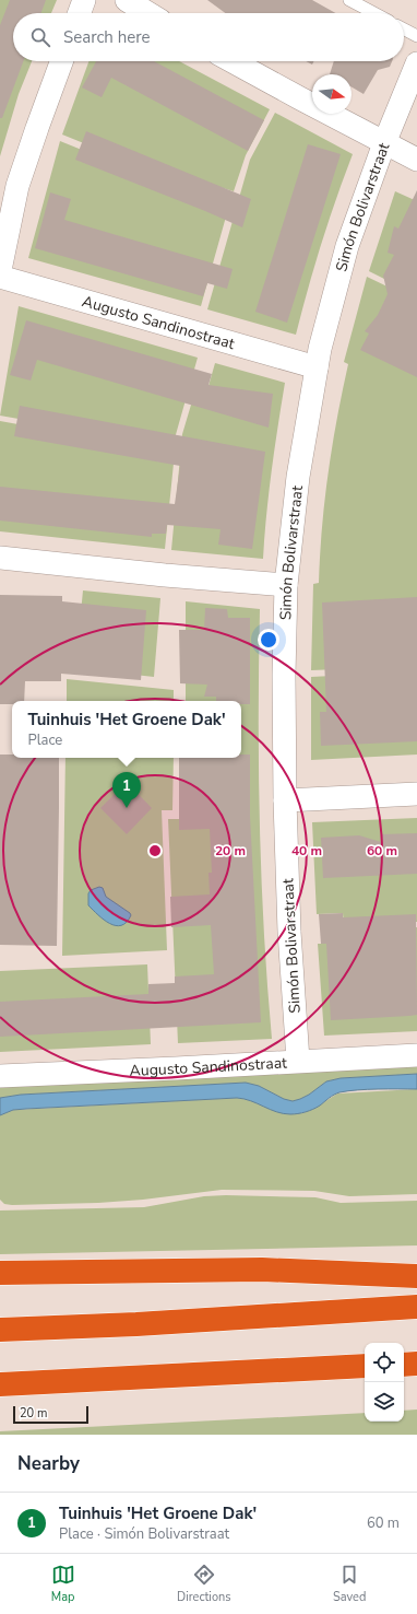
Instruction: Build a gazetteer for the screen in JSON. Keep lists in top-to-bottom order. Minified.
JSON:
{"streets":{"street":["Simón Bolivarstraat","Augusto Sandinostraat"]},"crossings":[["Simón Bolivarstraat","Augusto Sandinostraat"]],"scale_bar":"20 m","north":"right","page":{"search":"Search here","popup":["Tuinhuis 'Het Groene Dak'","Place"],"pins":"1","scale":"20 m","heading":"Nearby","list":[{"mark":"1","name":"Tuinhuis 'Het Groene Dak'","note":"Place · Simón Bolivarstraat","value":"60 m"}],"nav":["Map","Directions","Saved"]},"rings":["20 m","40 m","60 m"]}
